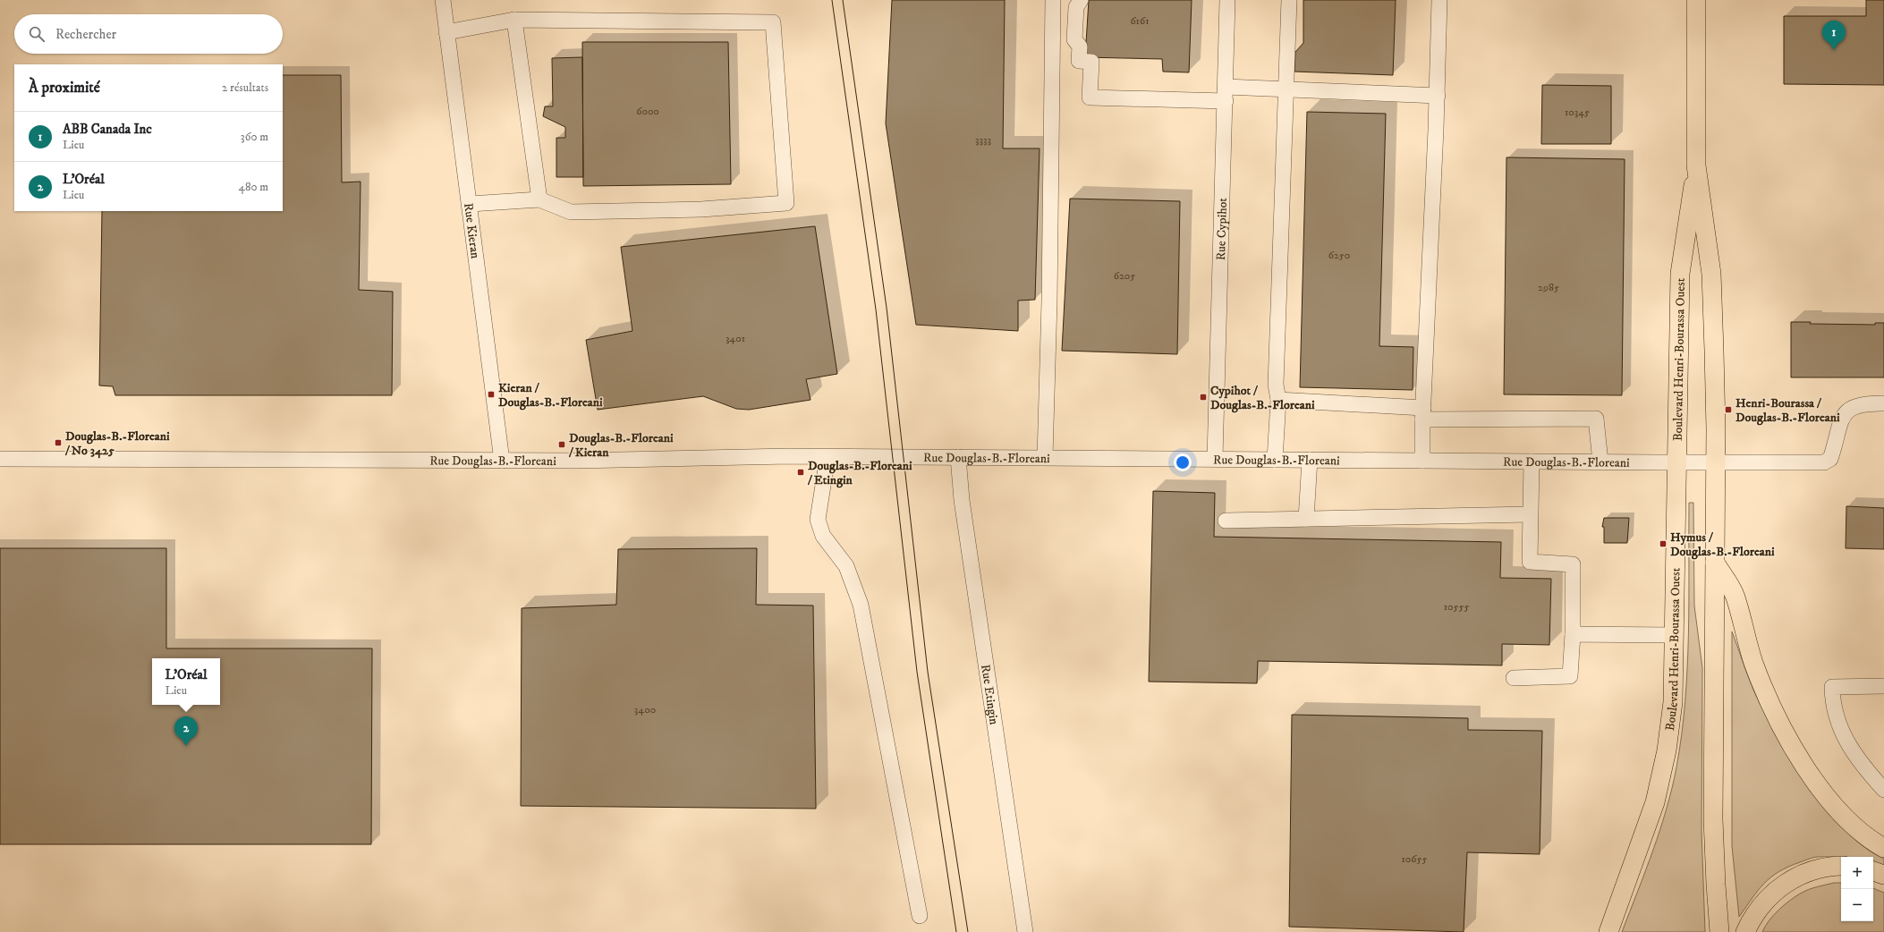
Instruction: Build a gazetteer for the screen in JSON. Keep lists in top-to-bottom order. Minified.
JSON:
{"streets":{"main road":["Boulevard Henri-Bourassa Ouest"],"street":["Rue Cypihot","Rue Kieran","Rue Douglas-B.-Floreani","Rue Etingin"]},"crossings":[["Rue Cypihot","Rue Douglas-B.-Floreani"],["Rue Kieran","Rue Douglas-B.-Floreani"],["Boulevard Henri-Bourassa Ouest","Rue Douglas-B.-Floreani"],["Rue Douglas-B.-Floreani","Rue Etingin"]],"places":{"transit":["Kieran / Douglas-B.-Floreani","Cypihot / Douglas-B.-Floreani","Henri-Bourassa / Douglas-B.-Floreani","Douglas-B.-Floreani / No 3425","Douglas-B.-Floreani / Kieran","Douglas-B.-Floreani / Etingin","Hymus / Douglas-B.-Floreani"]},"house_numbers":["6161","6000","10345","3333","6250","6205","2985","3401","10555","3400","10655"],"page":{"search":"Rechercher","pins":["1","2"],"heading":["À proximité","2 résultats"],"list":[{"mark":"1","name":"ABB Canada Inc","note":"Lieu","value":"360 m"},{"mark":"2","name":"L'Oréal","note":"Lieu","value":"480 m"}],"popup":["L'Oréal","Lieu"],"map_buttons":["+","−"]}}
